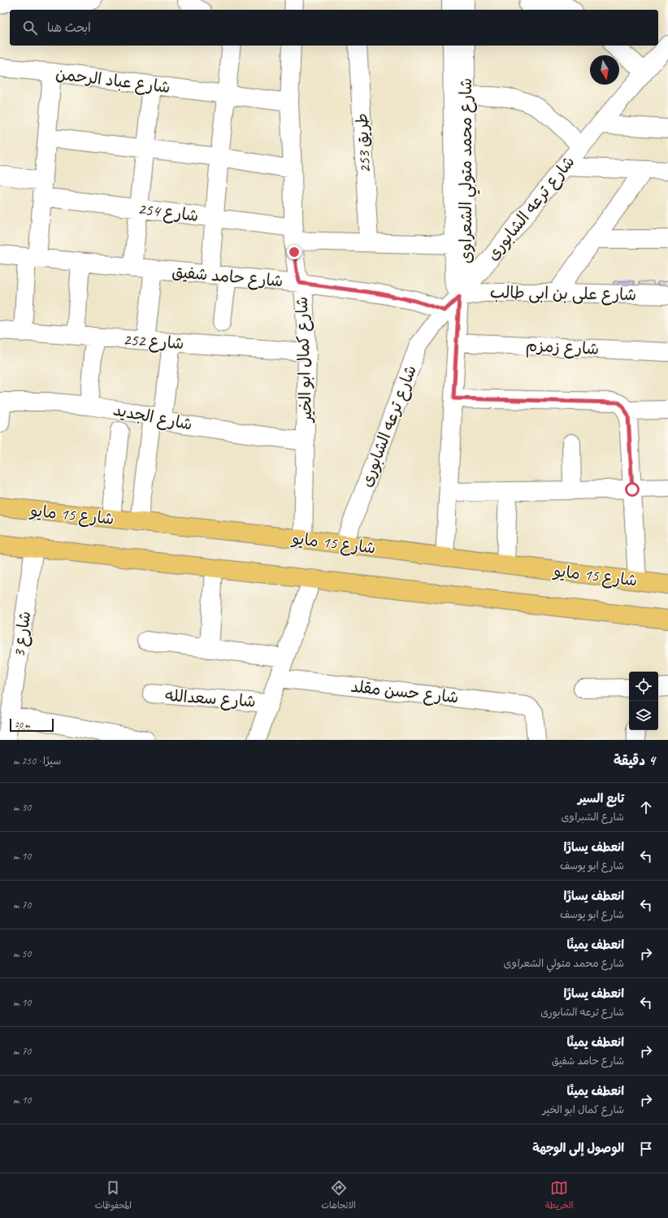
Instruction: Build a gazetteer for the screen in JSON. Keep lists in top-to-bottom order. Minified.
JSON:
{"streets":{"main road":["شارع 15 مايو"],"street":["شارع عباد الرحمن","طريق 253","شارع محمد متولي الشعراوى","شارع ترعه الشابورى","شارع 254","شارع حامد شفيق","شارع على بن ابى طالب","شارع 252","شارع زمزم","شارع كمال ابو الخير","شارع الجديد","شارع 3","شارع حسن مقلد","شارع سعدالله"]},"crossings":[["شارع عباد الرحمن","شارع كمال ابو الخير"],["طريق 253","شارع 254"],["شارع محمد متولي الشعراوى","شارع ترعه الشابورى"],["شارع محمد متولي الشعراوى","شارع 254"],["شارع محمد متولي الشعراوى","شارع على بن ابى طالب"],["شارع محمد متولي الشعراوى","شارع زمزم"],["شارع محمد متولي الشعراوى","شارع 15 مايو"],["شارع ترعه الشابورى","شارع حامد شفيق"],["شارع ترعه الشابورى","شارع على بن ابى طالب"],["شارع ترعه الشابورى","شارع 15 مايو"],["شارع 254","شارع كمال ابو الخير"],["شارع حامد شفيق","شارع كمال ابو الخير"],["شارع 252","شارع كمال ابو الخير"],["شارع كمال ابو الخير","شارع الجديد"],["شارع كمال ابو الخير","شارع 15 مايو"]],"scale_bar":"20 m","north":"bottom","page":{"search":"ابحث هنا","scale":"20 m","heading":["4 دقيقة","سيرًا · 250 m"],"list":[["تابع السير","شارع الشبراوى","30 m"],["انعطف يسارًا","شارع ابو يوسف","10 m"],["انعطف يسارًا","شارع ابو يوسف","70 m"],["انعطف يمينًا","شارع محمد متولي الشعراوى","50 m"],["انعطف يسارًا","شارع ترعه الشابورى","10 m"],["انعطف يمينًا","شارع حامد شفيق","70 m"],["انعطف يمينًا","شارع كمال ابو الخير","10 m"],"الوصول إلى الوجهة"],"nav":["الخريطة","الاتجاهات","المحفوظات"]}}
